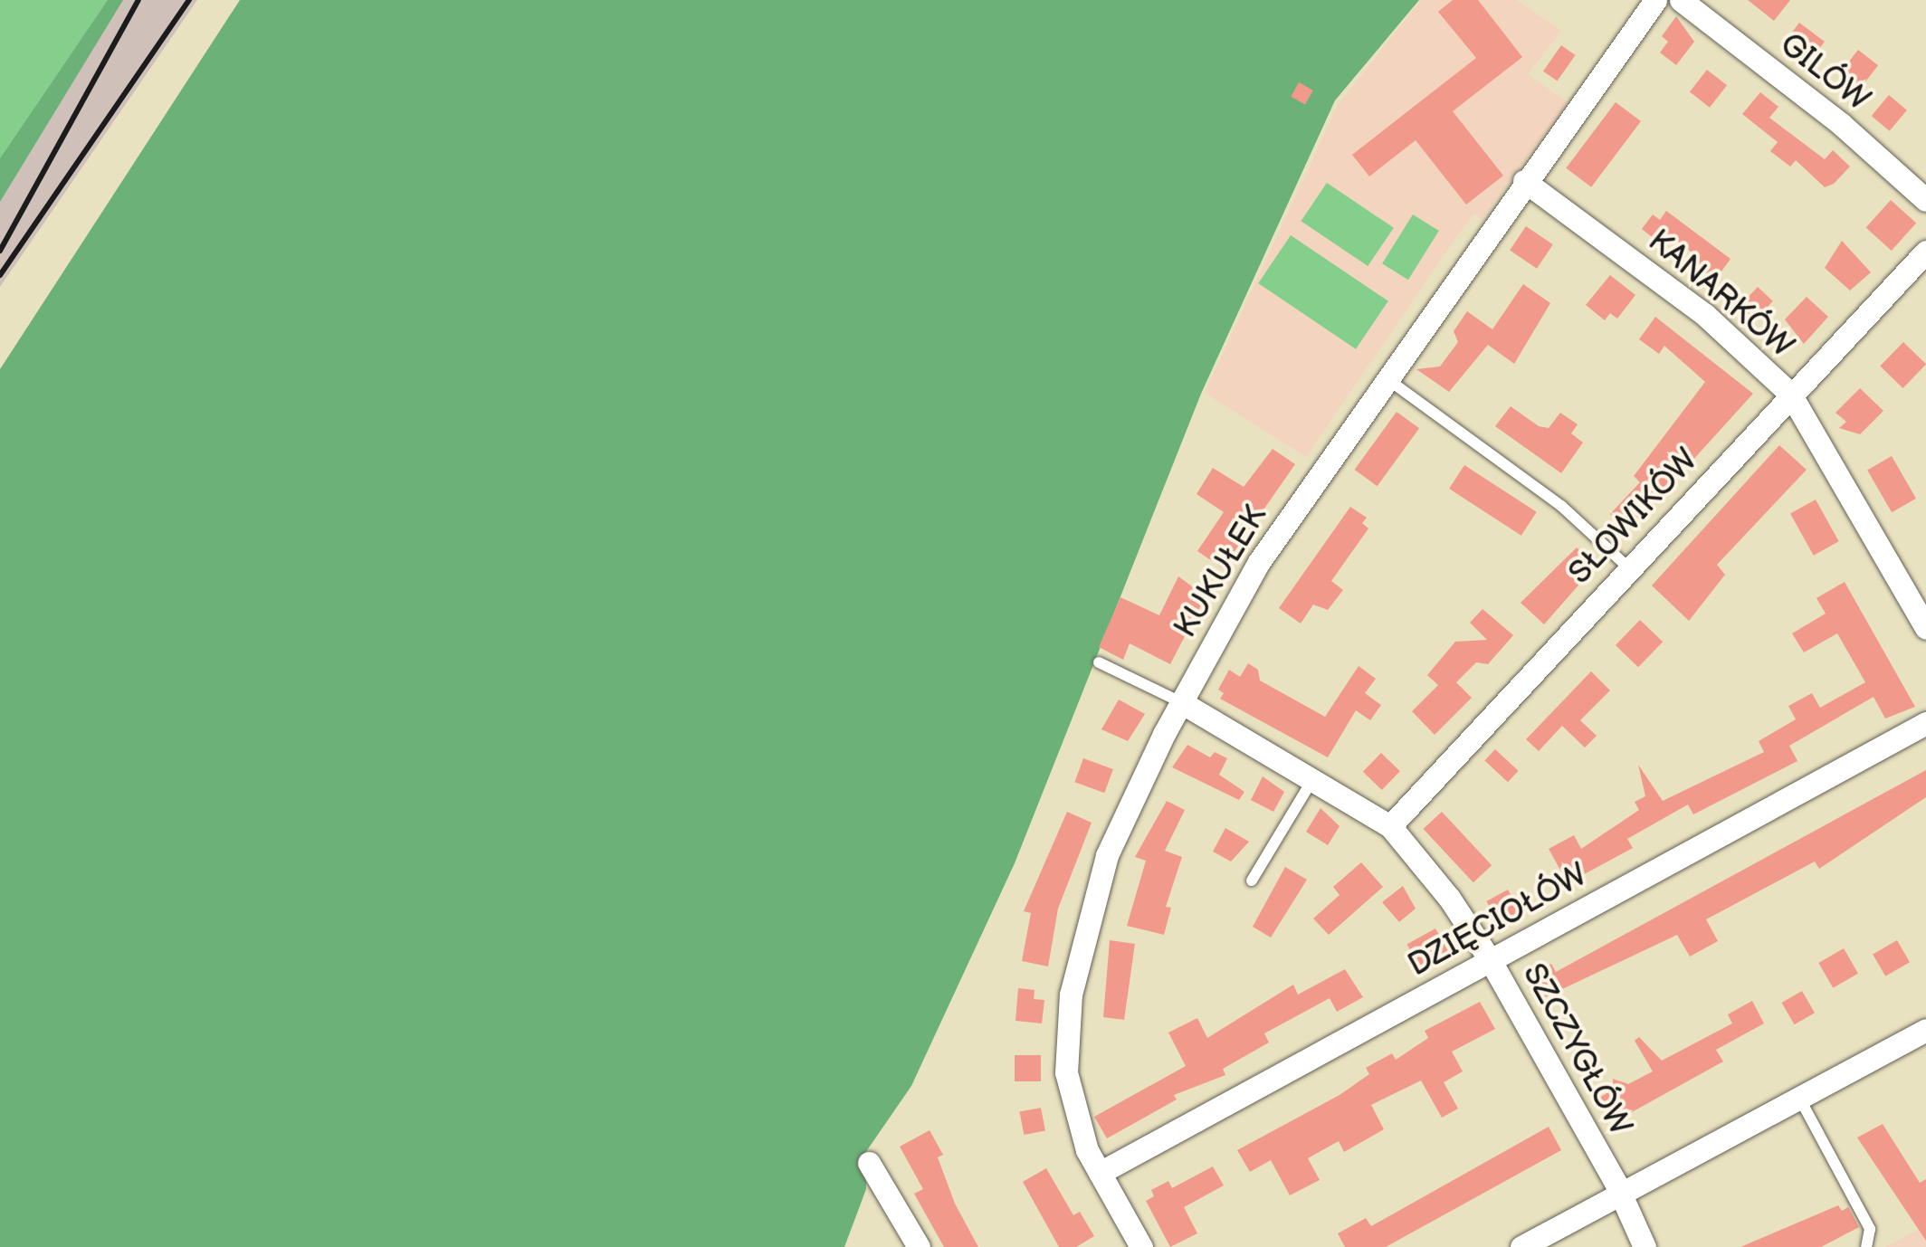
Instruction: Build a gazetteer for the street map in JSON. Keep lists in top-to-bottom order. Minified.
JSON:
{"streets":{"street":["GILÓW","KANARKÓW","SŁOWIKÓW","KUKUŁEK","DZIĘCIOŁÓW","SZCZYGŁÓW"]},"crossings":[["KANARKÓW","SŁOWIKÓW"],["KANARKÓW","KUKUŁEK"],["SŁOWIKÓW","SZCZYGŁÓW"],["KUKUŁEK","DZIĘCIOŁÓW"],["KUKUŁEK","SZCZYGŁÓW"],["DZIĘCIOŁÓW","SZCZYGŁÓW"]]}
